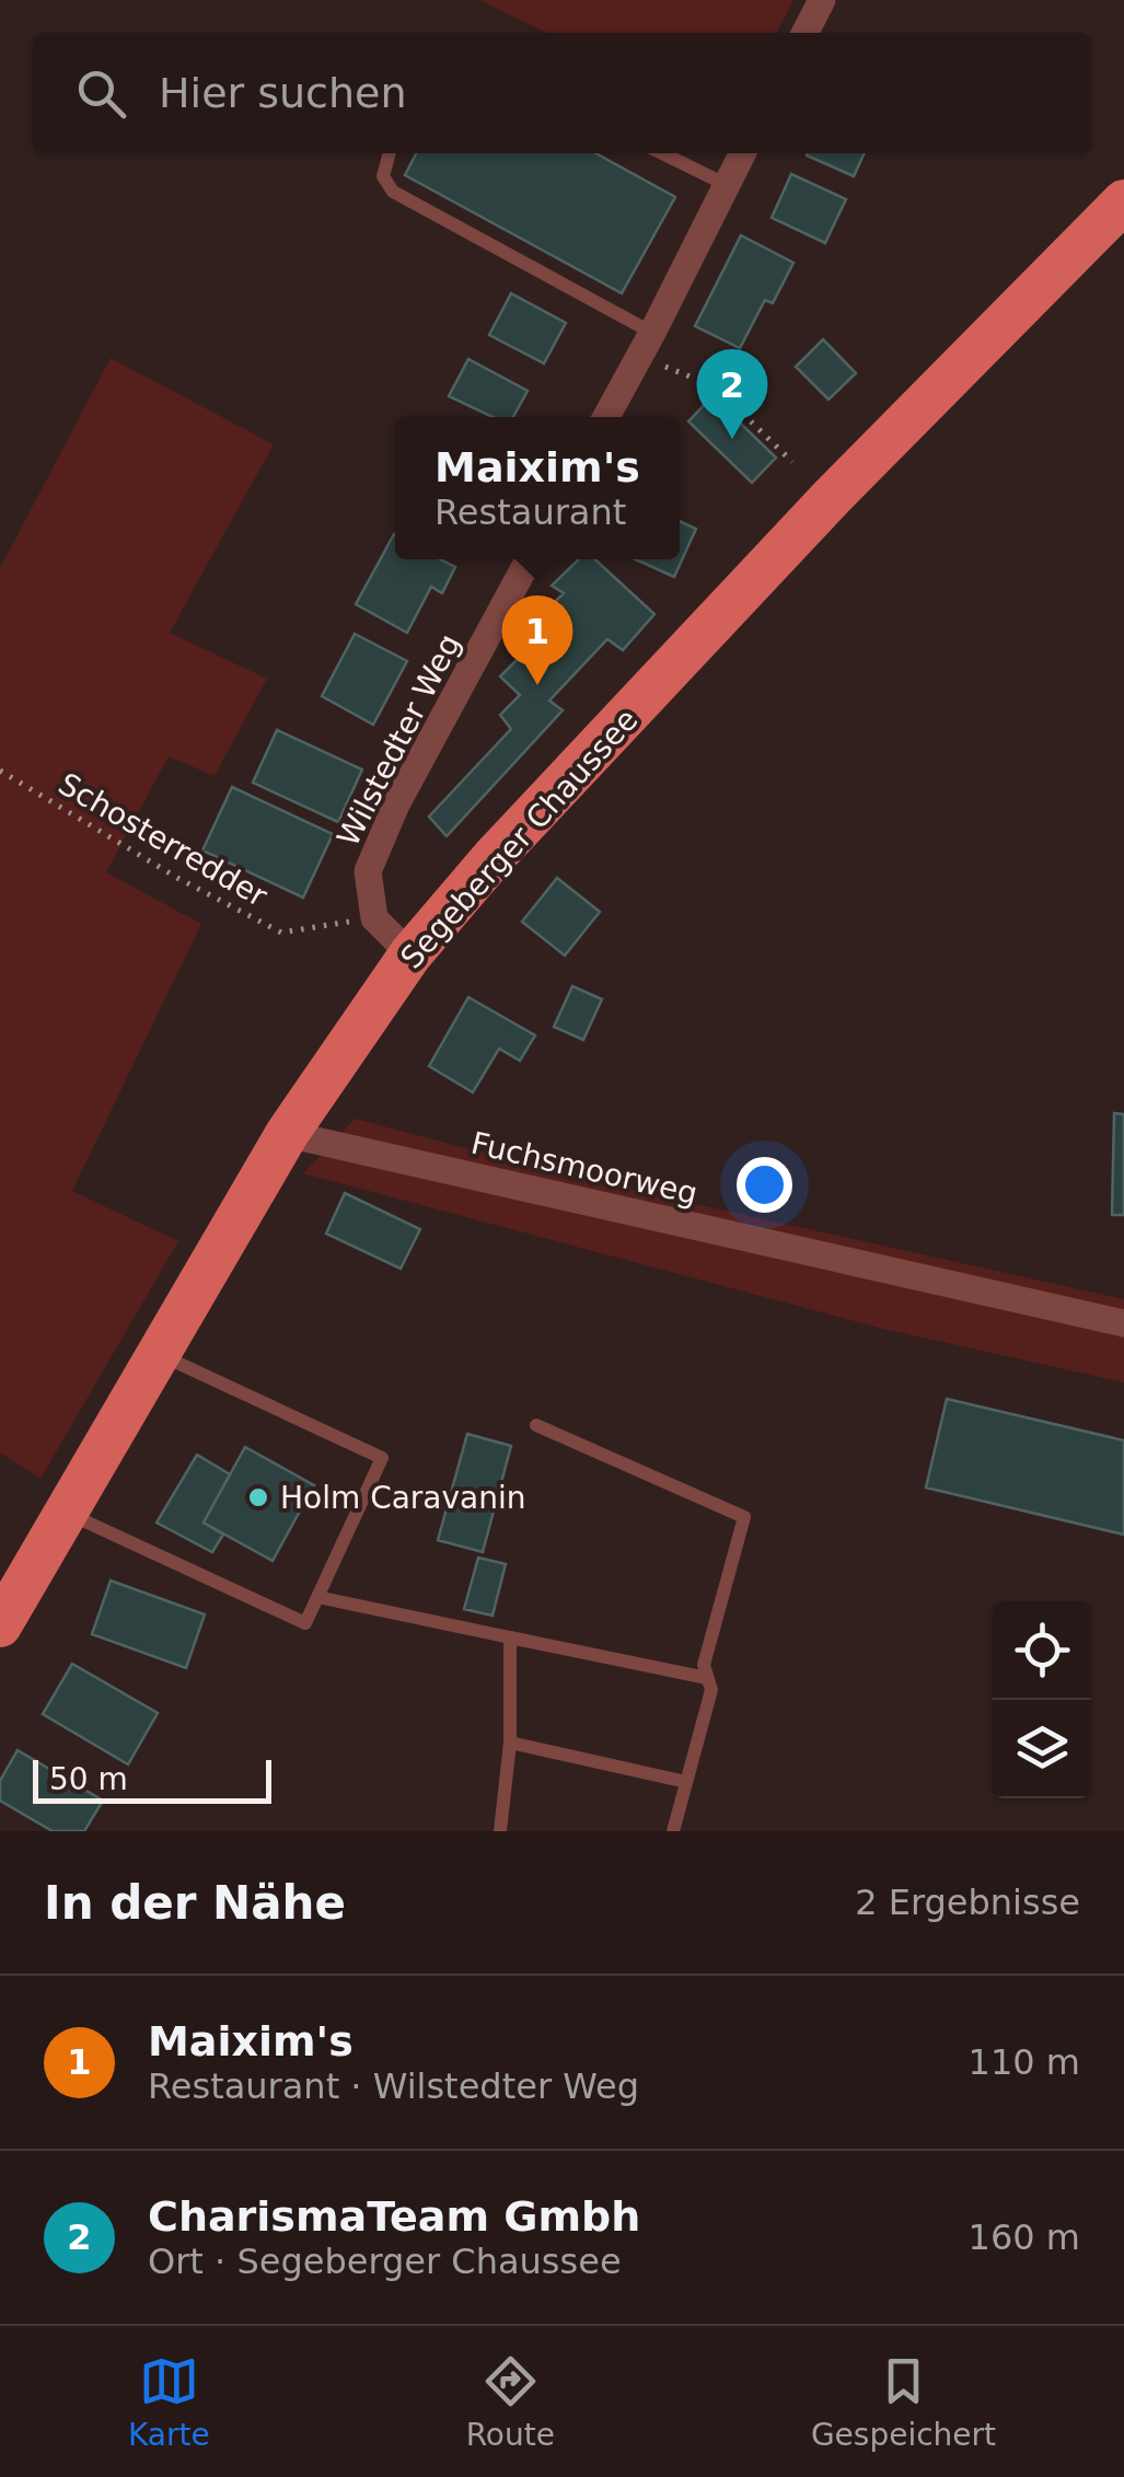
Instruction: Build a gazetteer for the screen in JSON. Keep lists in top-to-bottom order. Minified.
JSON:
{"streets":{"main road":["Segeberger Chaussee"],"street":["Wilstedter Weg","Fuchsmoorweg"],"path":["Schosterredder"]},"crossings":[["Wilstedter Weg","Schosterredder"],["Segeberger Chaussee","Fuchsmoorweg"]],"places":["Holm Caravanin"],"scale_bar":"50 m","page":{"search":"Hier suchen","pins":["2","1"],"popup":["Maixim's","Restaurant"],"scale":"50 m","heading":["In der Nähe","2 Ergebnisse"],"list":[{"mark":"1","name":"Maixim's","note":"Restaurant · Wilstedter Weg","value":"110 m"},{"mark":"2","name":"CharismaTeam Gmbh","note":"Ort · Segeberger Chaussee","value":"160 m"}],"nav":["Karte","Route","Gespeichert"]}}
